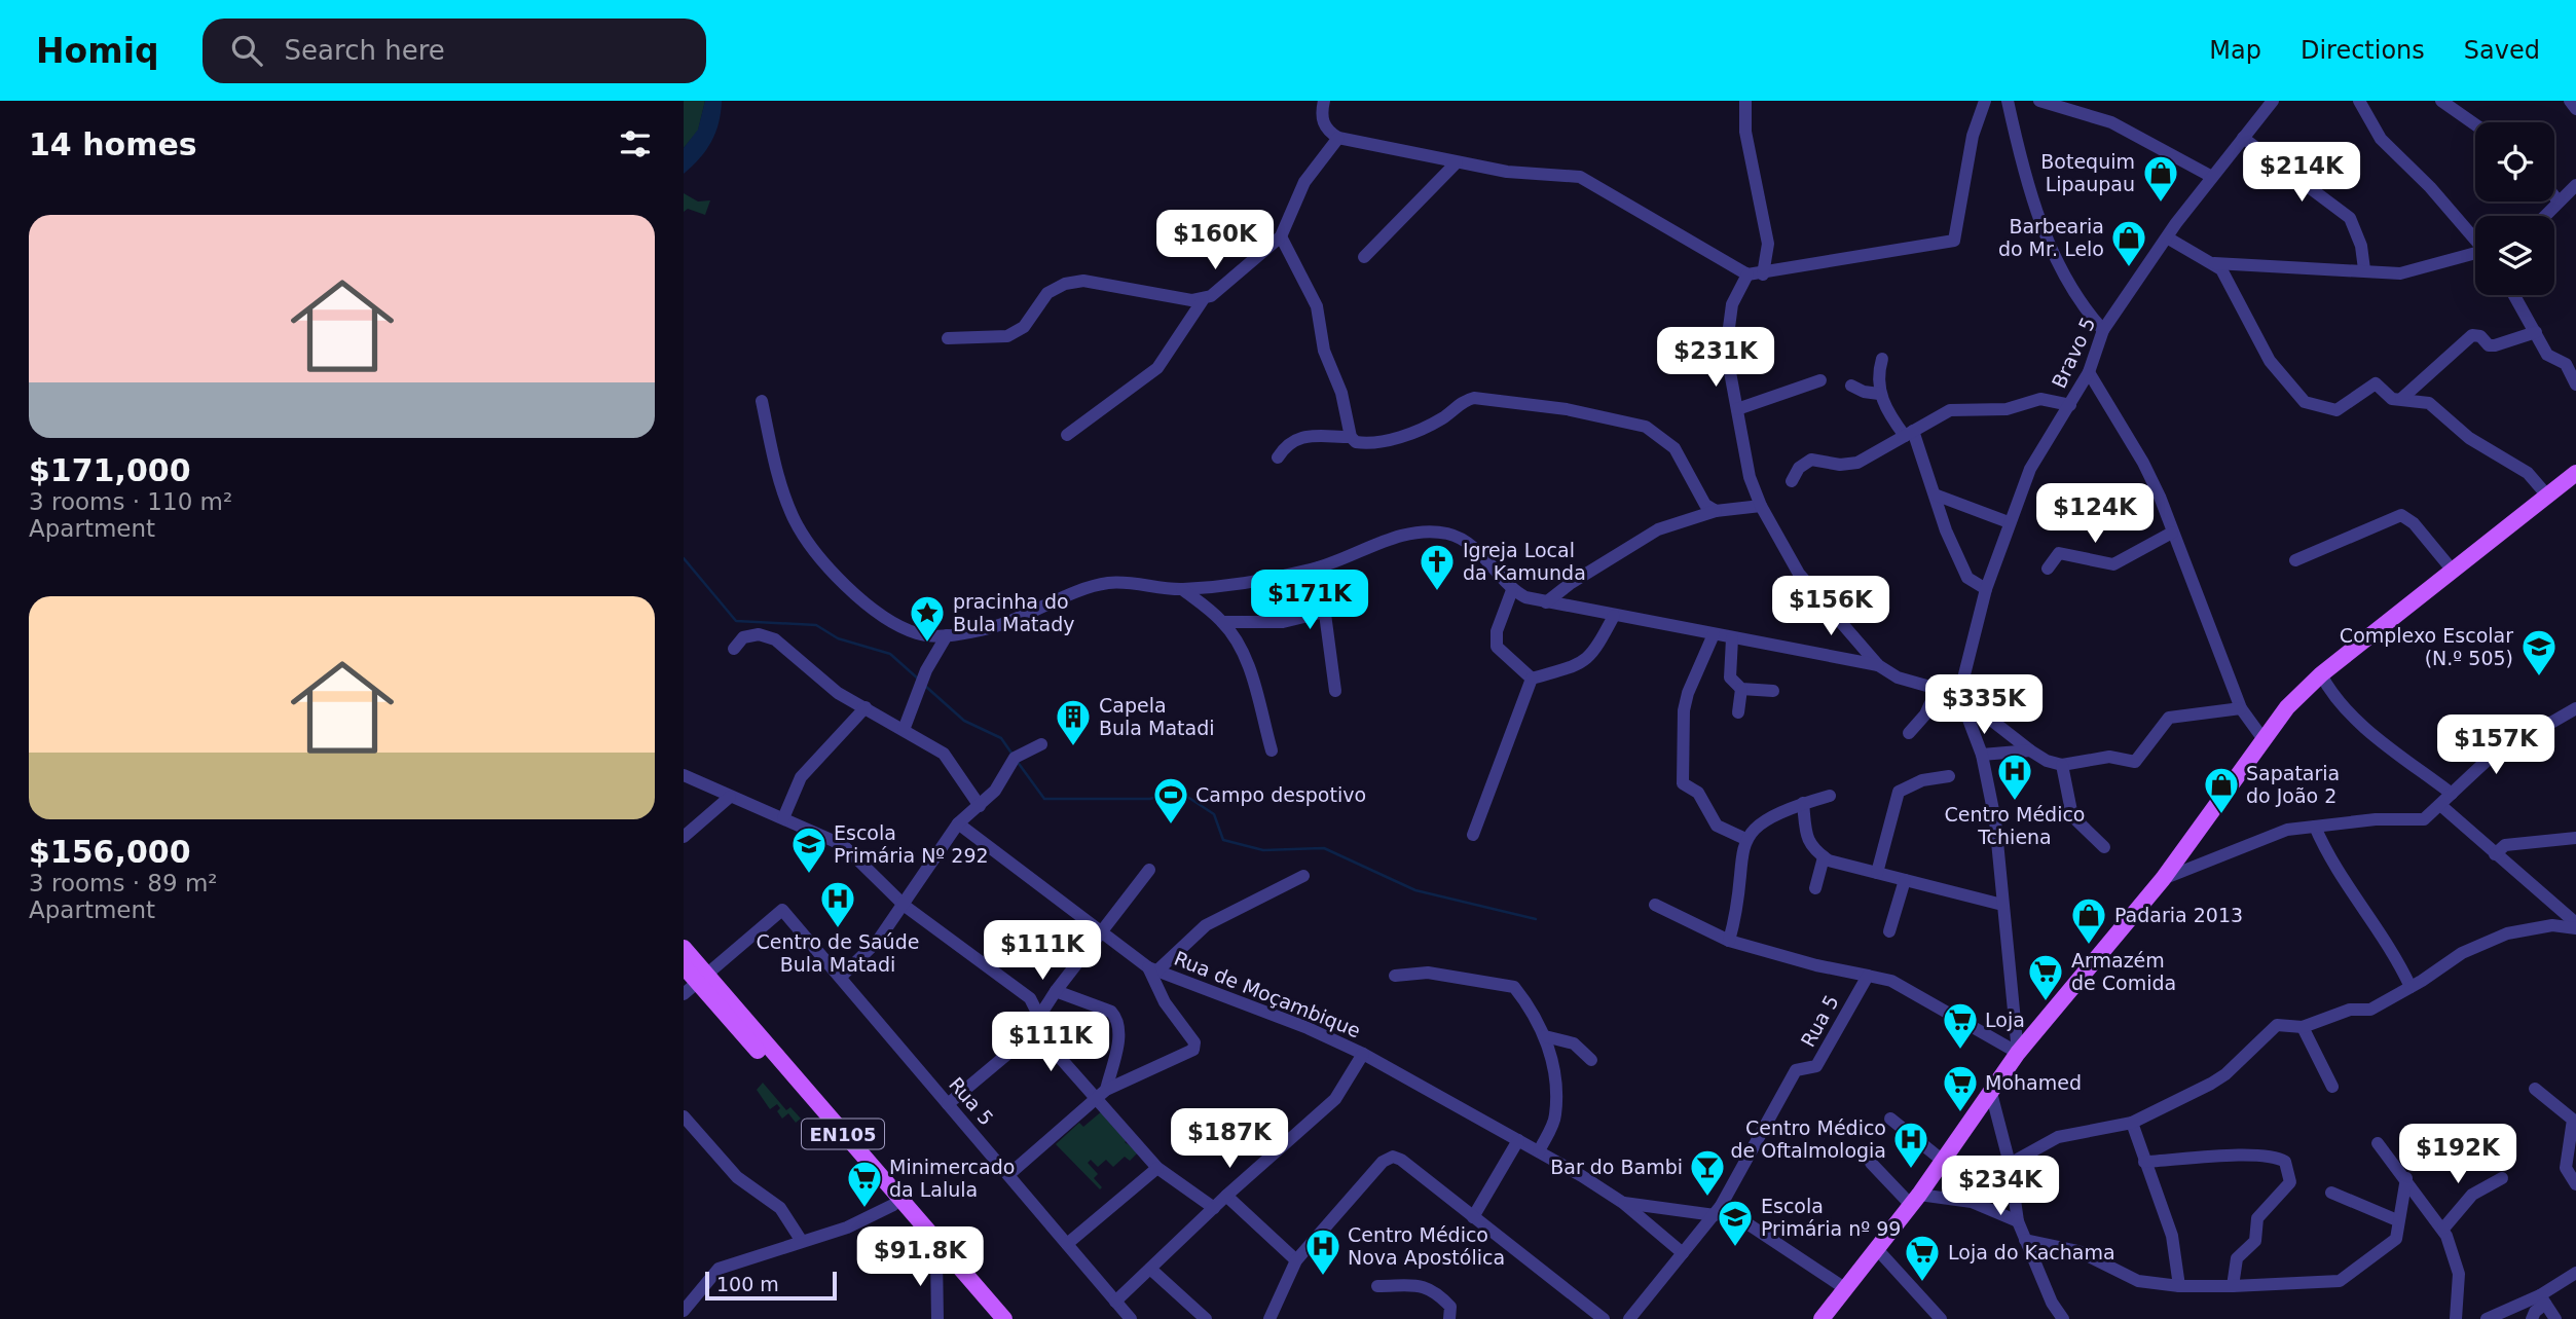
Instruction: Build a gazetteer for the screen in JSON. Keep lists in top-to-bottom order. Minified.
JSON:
{"streets":{"main road":["EN105"],"street":["Bravo 5","Rua de Moçambique","Rua 5"]},"crossings":[["Rua de Moçambique","Rua 5"],["Rua 5","EN105"]],"places":{"shop":["Botequim Lipaupau","Barbearia do Mr. Lelo","Sapataria do João 2","Padaria 2013"],"church":["Igreja Local da Kamunda"],"place":["pracinha do Bula Matady"],"school or university":["Complexo Escolar (N.º 505)","Escola Primária Nº 292","Escola Primária nº 99"],"building":["Capela Bula Matadi"],"hospital":["Centro Médico Tchiena","Centro de Saúde Bula Matadi","Centro Médico de Oftalmologia","Centro Médico Nova Apostólica"],"sports":["Campo despotivo"],"supermarket":["Armazém de Comida","Loja","Mohamed","Minimercado da Lalula","Loja do Kachama"],"bar":["Bar do Bambi"]},"scale_bar":"100 m","page":{"header":"Homiq","search":"Search here","nav":["Map","Directions","Saved"],"heading":"14 homes","price":["$214K","$160K","$231K","$124K","$171K","$156K","$335K","$157K","$111K","$111K","$187K","$192K","$234K","$91.8K"],"list":[{"name":"$171,000","note":"3 rooms · 110 m² · Apartment"},{"name":"$156,000","note":"3 rooms · 89 m² · Apartment"}],"scale":"100 m"}}
